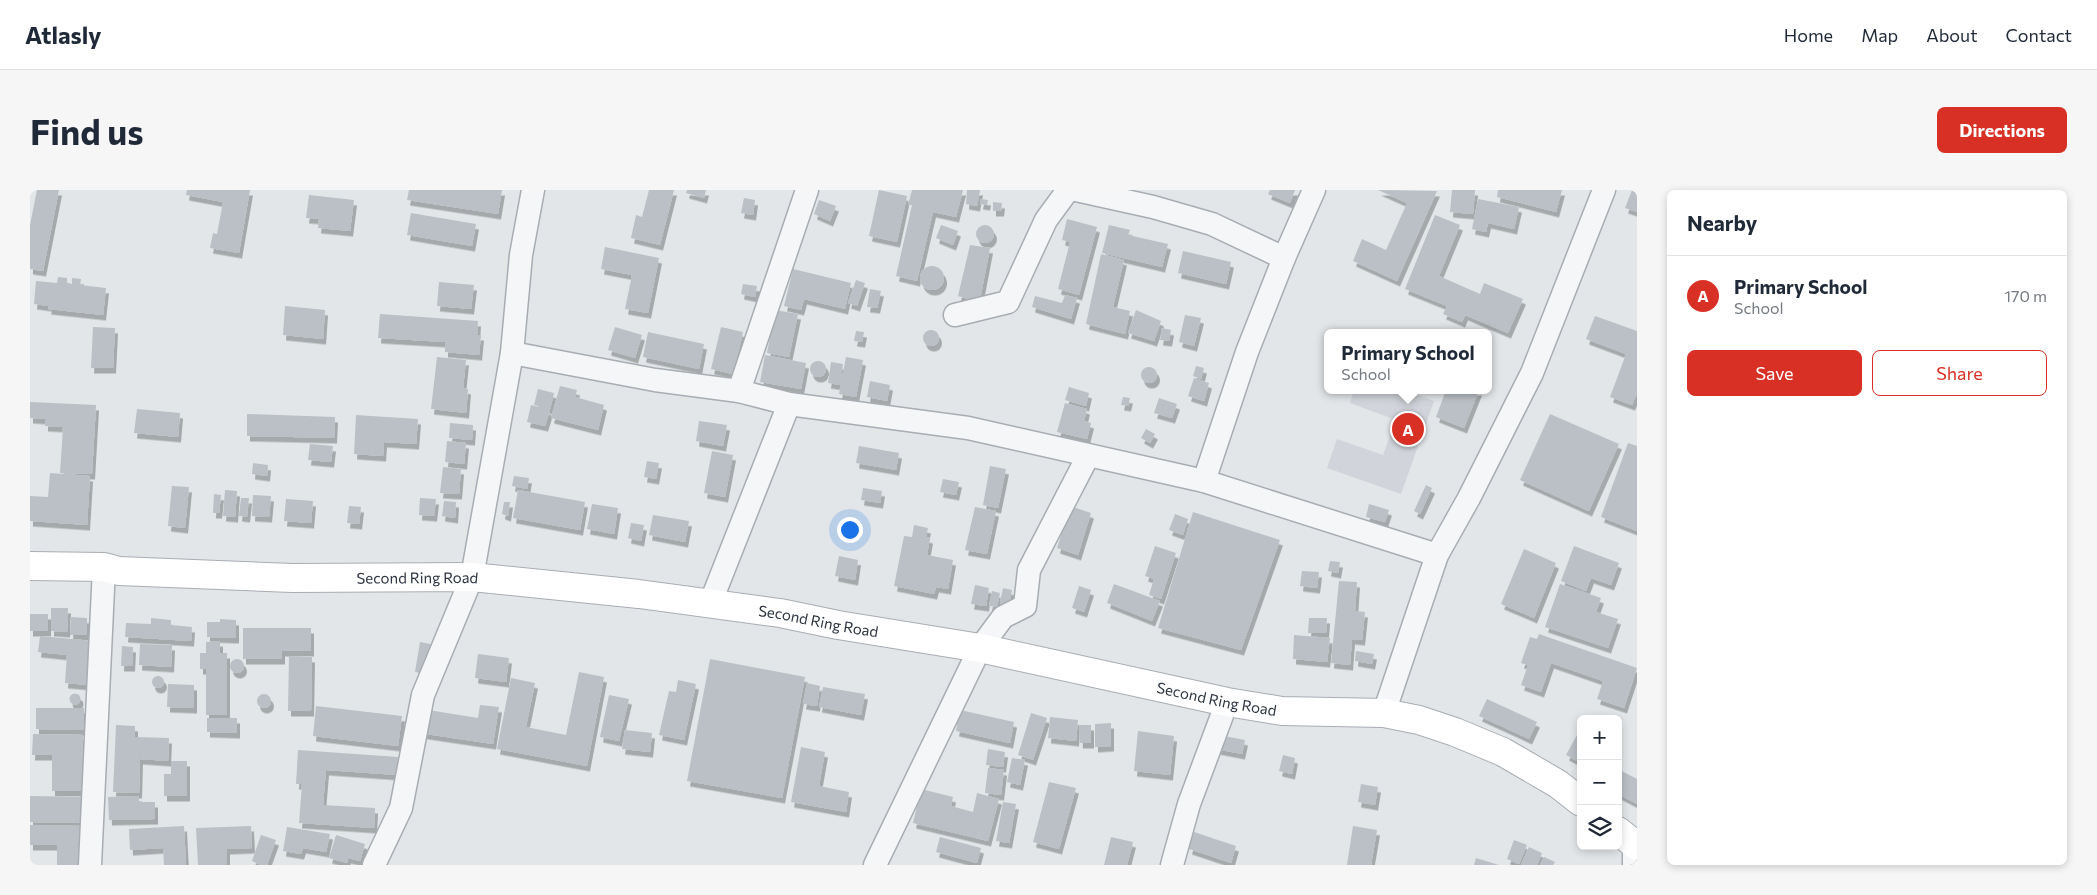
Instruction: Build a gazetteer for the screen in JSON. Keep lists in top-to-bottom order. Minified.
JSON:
{"streets":{"street":["Second Ring Road"]},"page":{"header":"Atlasly","nav":["Home","Map","About","Contact"],"buttons":["Directions",["Save","Share"]],"title":"Find us","heading":"Nearby","list":[{"mark":"A","name":"Primary School","note":"School","value":"170 m"}],"popup":["Primary School","School"],"pins":"A","map_buttons":["+","−"]}}
